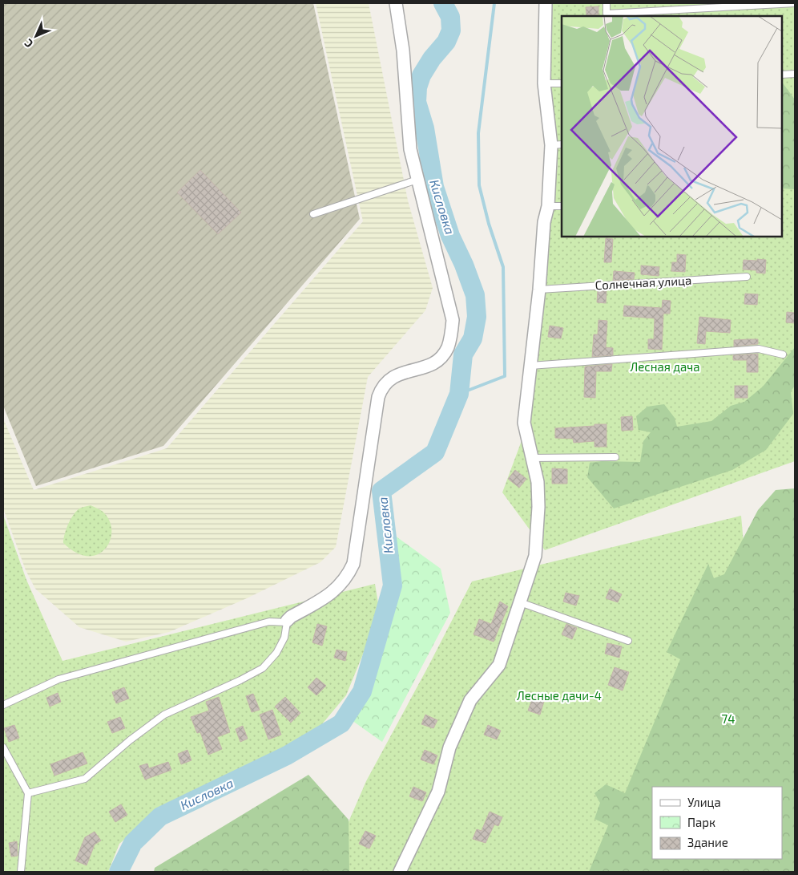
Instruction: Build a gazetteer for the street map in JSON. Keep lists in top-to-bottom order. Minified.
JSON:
{"streets":{"lane":["Солнечная улица"]},"water":["Кисловка"],"parks":["Лесная дача","Лесные дачи-4","74"],"legend":["Улица","Парк","Здание"],"north":"bottom left"}
